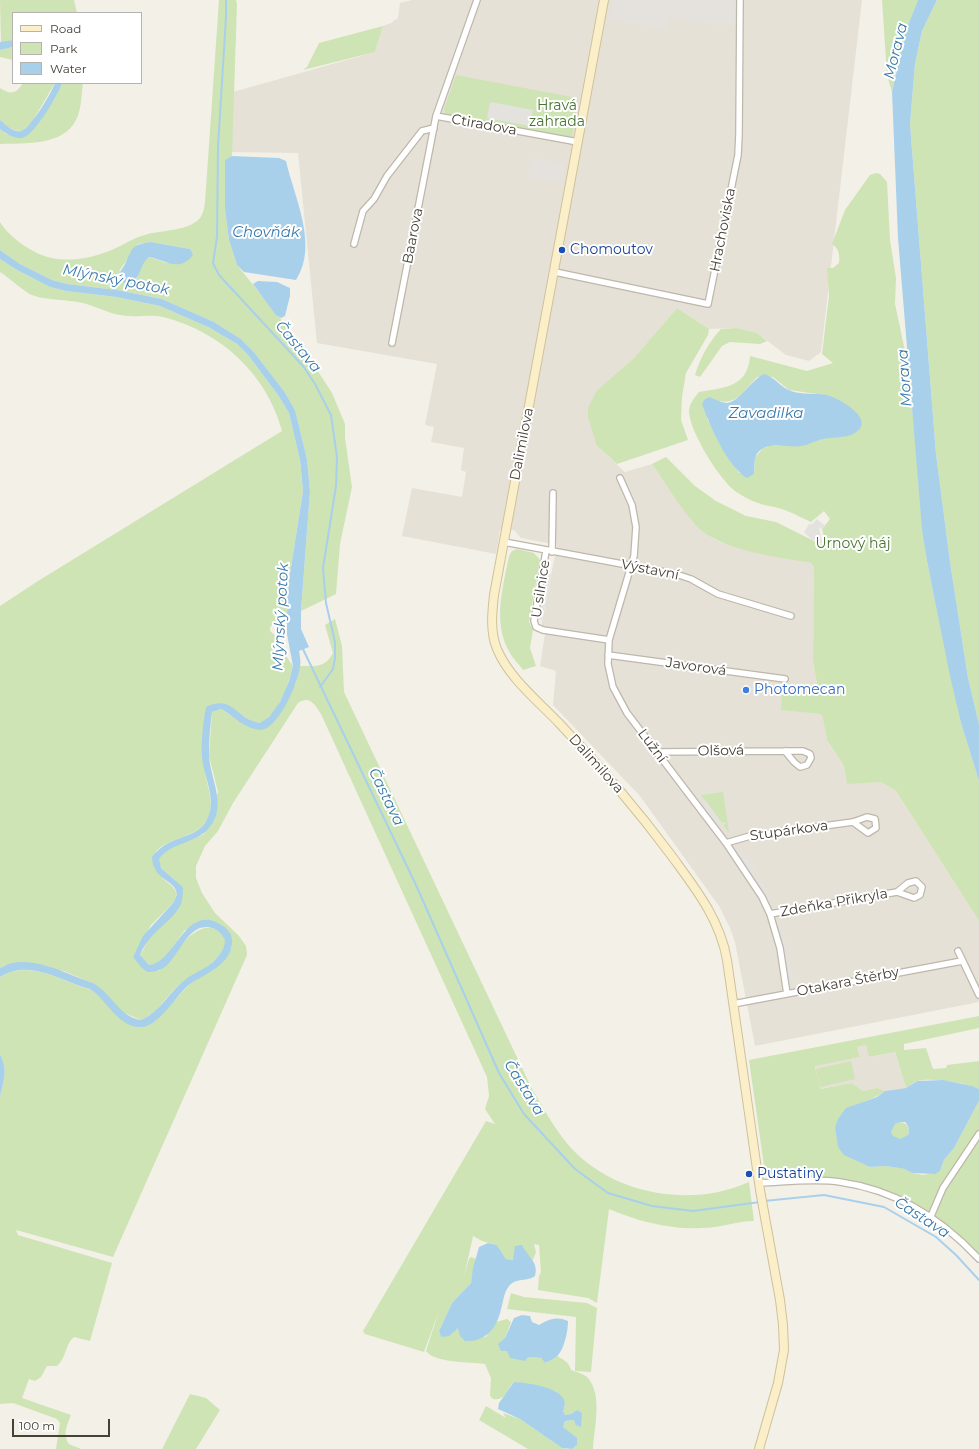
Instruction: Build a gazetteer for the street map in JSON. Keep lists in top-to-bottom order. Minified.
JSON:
{"streets":{"main road":["Dalimilova"],"street":["Ctiradova","Hrachoviska","Baarova","Výstavní","U silnice","Javorová","Lužní","Olšová","Stupárkova","Zdeňka Přikryla","Otakara Štěrby"]},"crossings":[["Ctiradova","Baarova"],["Ctiradova","Dalimilova"],["Hrachoviska","Dalimilova"],["Dalimilova","Výstavní"],["Dalimilova","Otakara Štěrby"],["Výstavní","U silnice"],["Výstavní","Lužní"],["U silnice","Lužní"],["Javorová","Lužní"],["Lužní","Olšová"],["Lužní","Stupárkova"],["Lužní","Zdeňka Přikryla"],["Lužní","Otakara Štěrby"]],"water":["Morava","Chovňák","Mlýnský potok","Častava","Zavadilka"],"parks":["Hravá zahrada","Urnový háj"],"places":["Chomoutov","Photomecan","Pustatiny"],"legend":["Road","Park","Water"],"scale_bar":"100 m"}
